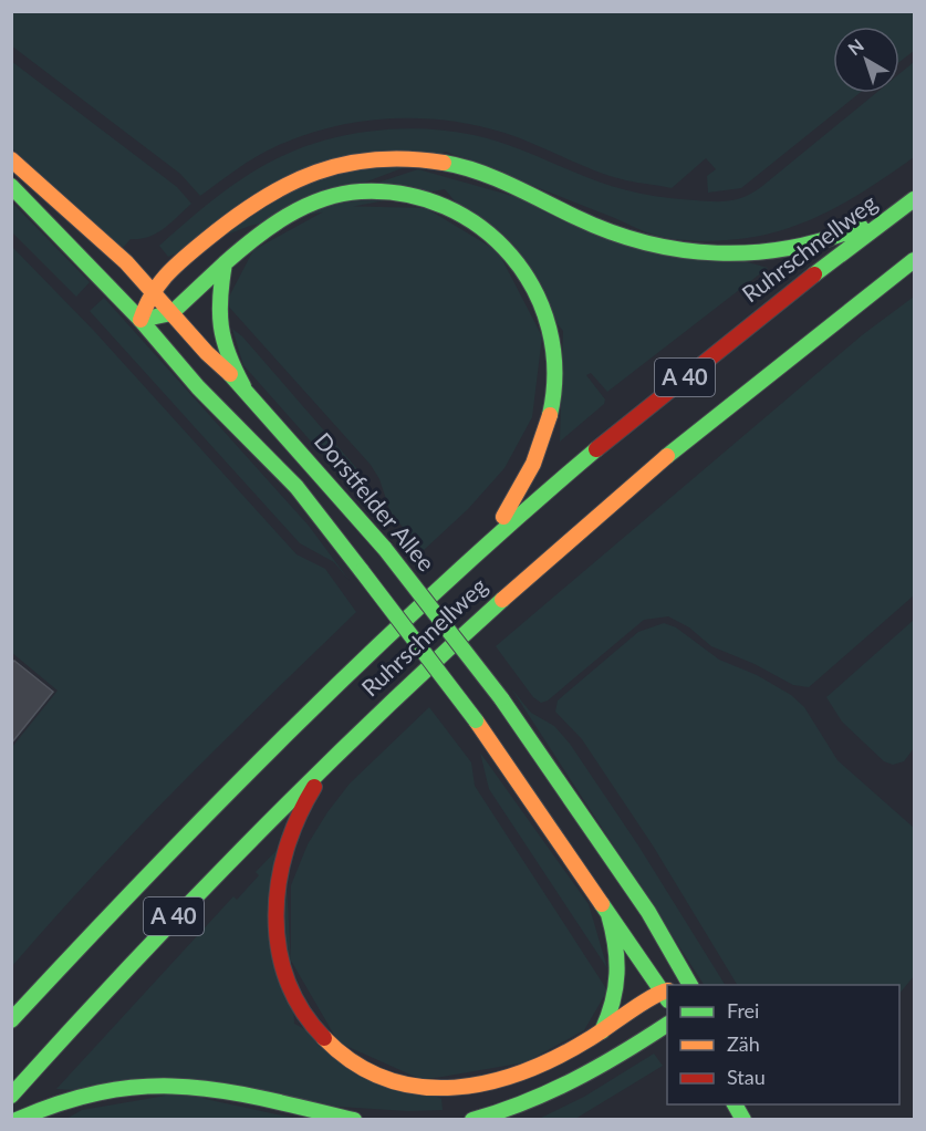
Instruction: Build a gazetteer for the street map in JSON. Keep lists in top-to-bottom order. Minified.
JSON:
{"streets":{"main road":["Ruhrschnellweg","A 40","Dorstfelder Allee"]},"legend":["Frei","Zäh","Stau"],"north":"top left"}
